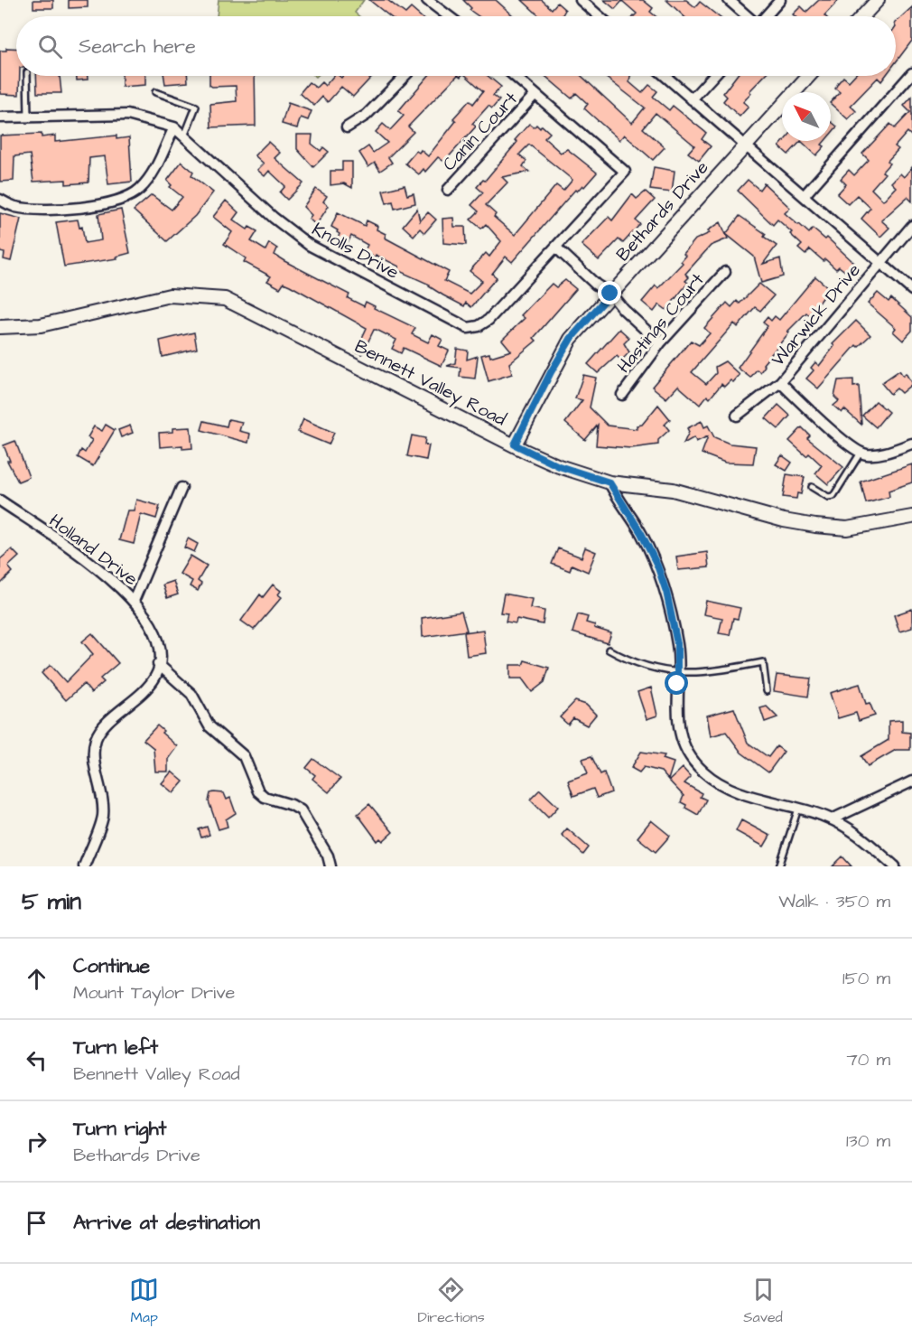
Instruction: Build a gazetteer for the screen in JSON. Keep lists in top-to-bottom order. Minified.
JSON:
{"streets":{"street":["Canin Court","Bethards Drive","Knolls Drive","Warwick Drive","Hastings Court","Bennett Valley Road","Holland Drive"]},"crossings":[["Canin Court","Knolls Drive"],["Bethards Drive","Bennett Valley Road"]],"north":"top left","page":{"search":"Search here","heading":["5 min","Walk · 350 m"],"list":[["Continue","Mount Taylor Drive","150 m"],["Turn left","Bennett Valley Road","70 m"],["Turn right","Bethards Drive","130 m"],"Arrive at destination"],"nav":["Map","Directions","Saved"]}}
